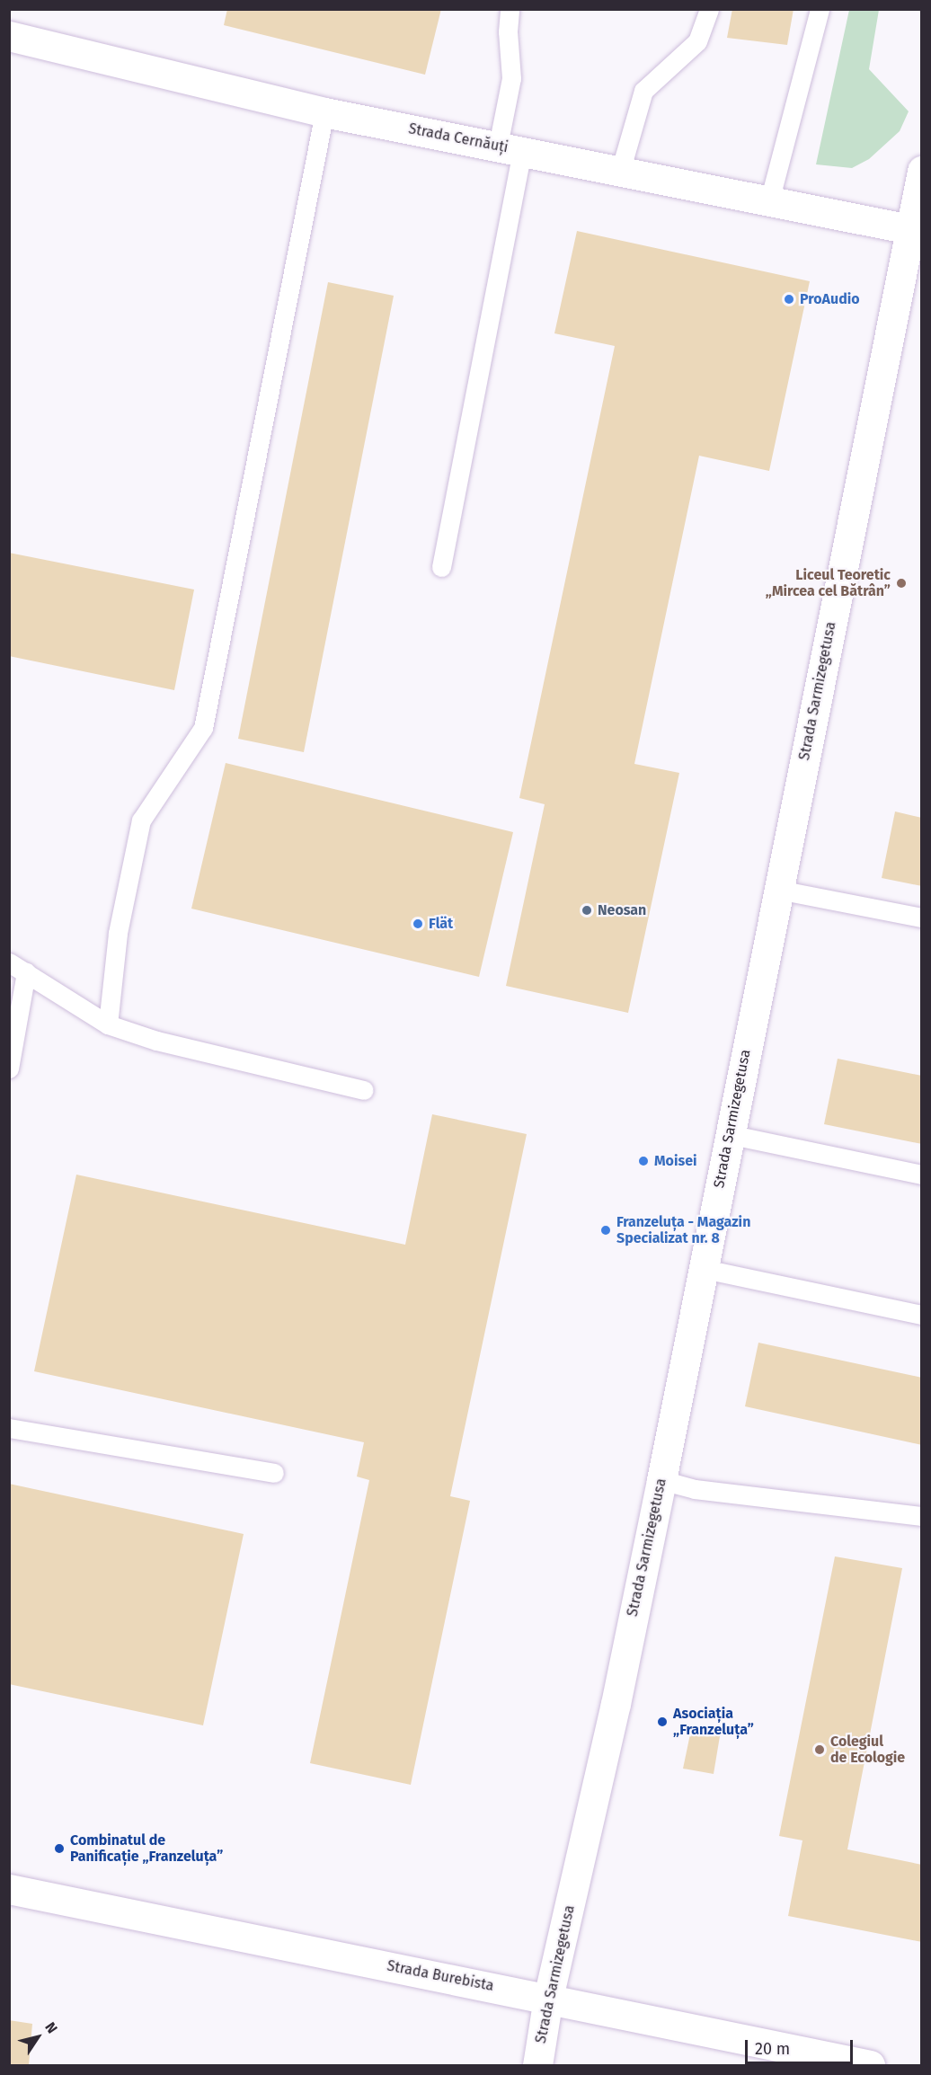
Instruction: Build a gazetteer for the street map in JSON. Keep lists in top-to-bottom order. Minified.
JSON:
{"streets":{"main road":["Strada Cernăuți","Strada Sarmizegetusa","Strada Burebista"]},"crossings":[["Strada Cernăuți","Strada Sarmizegetusa"],["Strada Sarmizegetusa","Strada Burebista"]],"places":["ProAudio","Liceul Teoretic „Mircea cel Bătrân”","Neosan","Flät","Moisei","Franzeluța - Magazin Specializat nr. 8","Asociația „Franzeluța”","Colegiul de Ecologie","Combinatul de Panificație „Franzeluța”"],"scale_bar":"20 m","north":"top right"}
